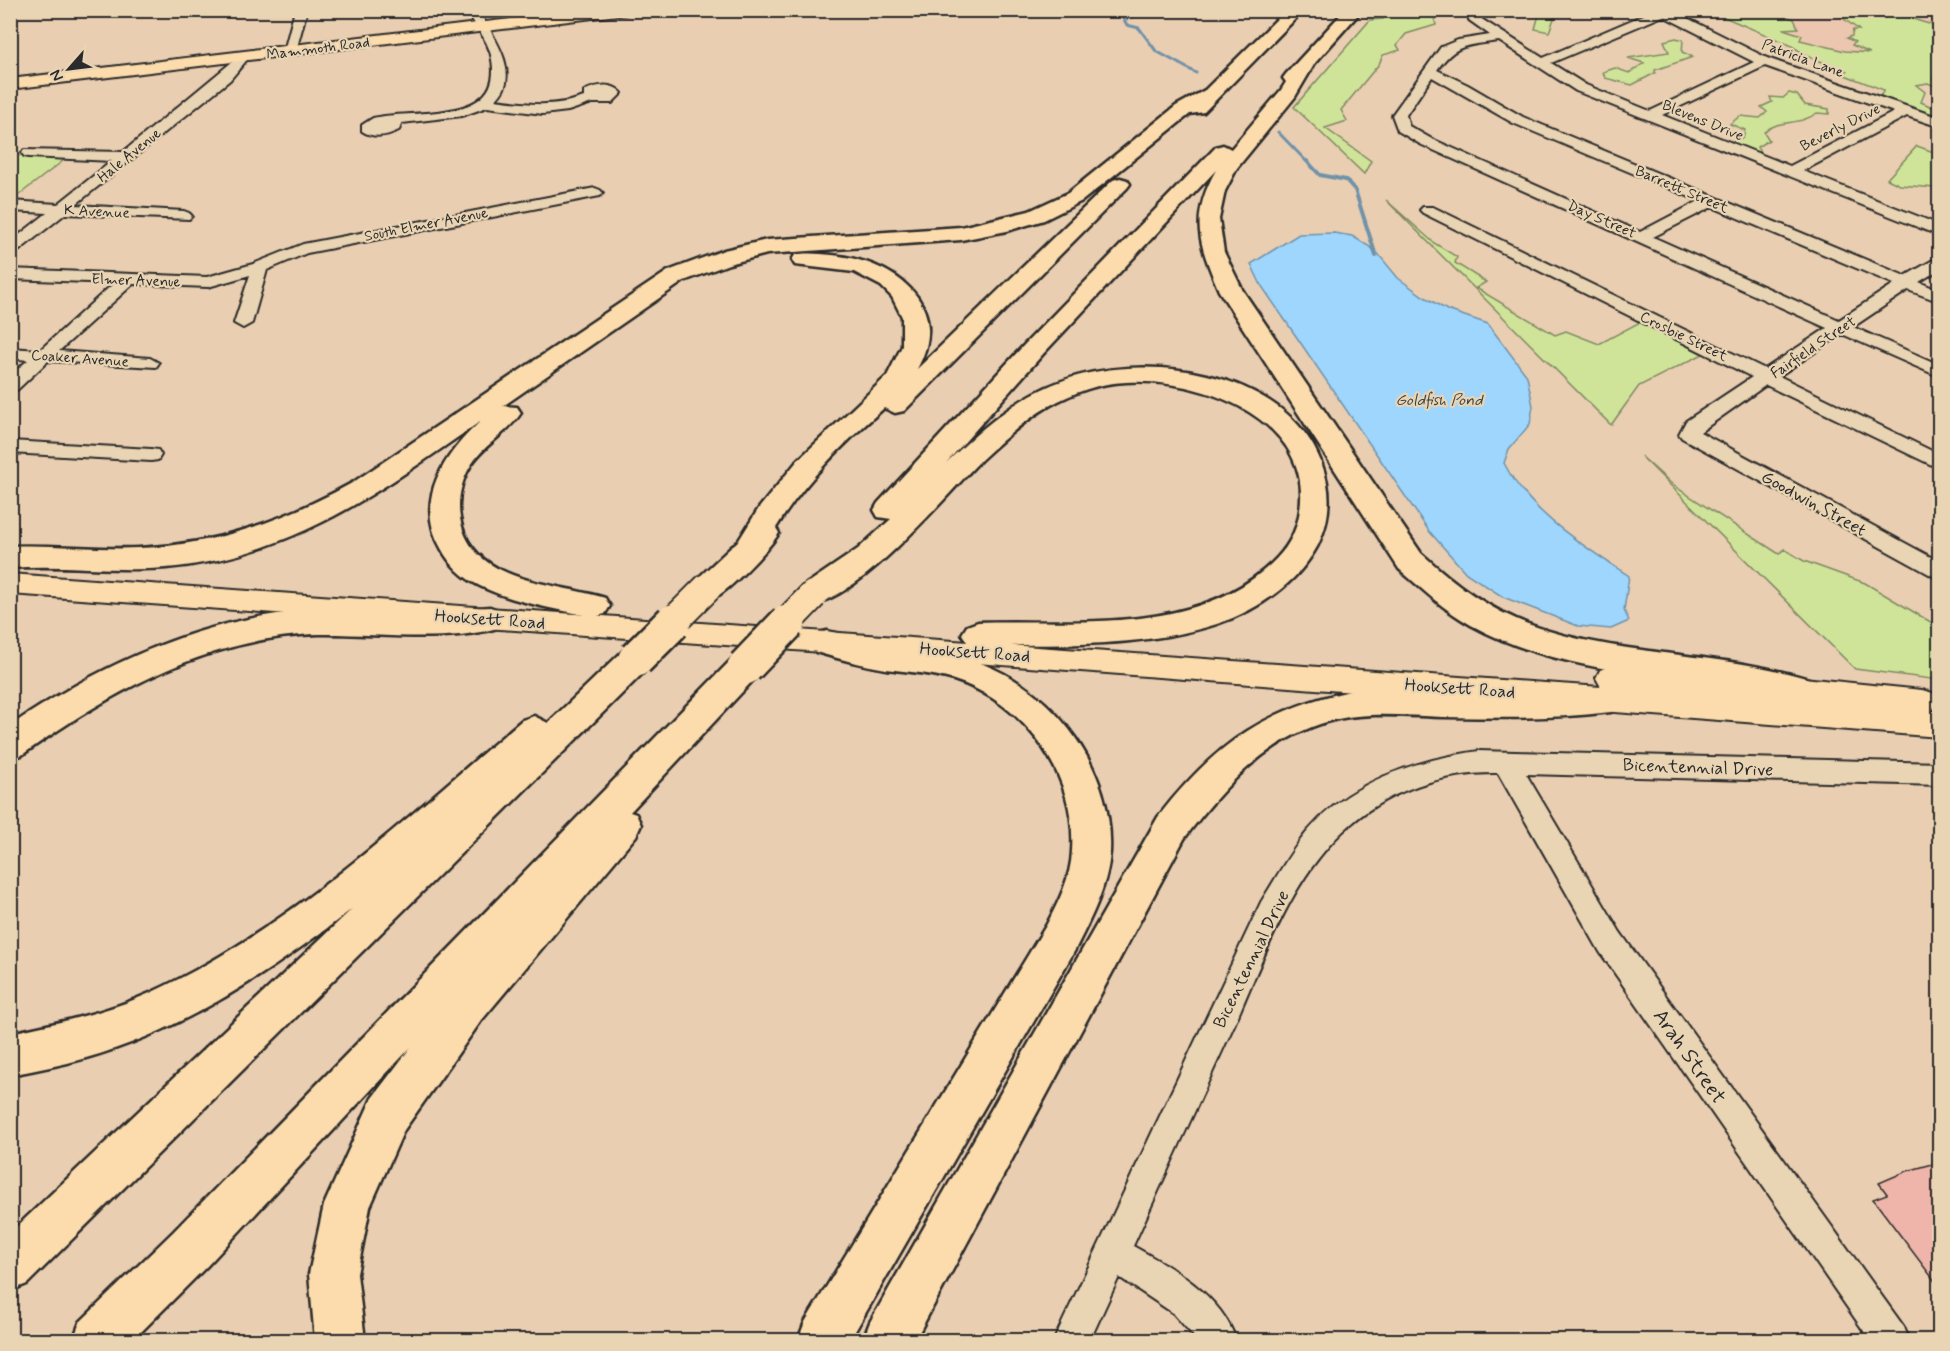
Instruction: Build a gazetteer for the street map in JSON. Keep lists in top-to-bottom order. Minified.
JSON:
{"streets":{"main road":["Mammoth Road","Hooksett Road"],"street":["Patricia Lane","Blevens Drive","Beverly Drive","Hale Avenue","Barrett Street","K Avenue","Day Street","South Elmer Avenue","Elmer Avenue","Crosbie Street","Fairfield Street","Coaker Avenue","Goodwin Street","Bicentennial Drive","Arah Street"]},"crossings":[["Mammoth Road","Hale Avenue"],["Patricia Lane","Beverly Drive"],["Blevens Drive","Beverly Drive"],["Blevens Drive","Day Street"],["Hale Avenue","K Avenue"],["Barrett Street","Day Street"],["Barrett Street","Fairfield Street"],["Day Street","Fairfield Street"],["South Elmer Avenue","Elmer Avenue"],["Crosbie Street","Fairfield Street"],["Fairfield Street","Goodwin Street"],["Bicentennial Drive","Arah Street"]],"water":["Goldfish Pond"],"north":"bottom left"}
